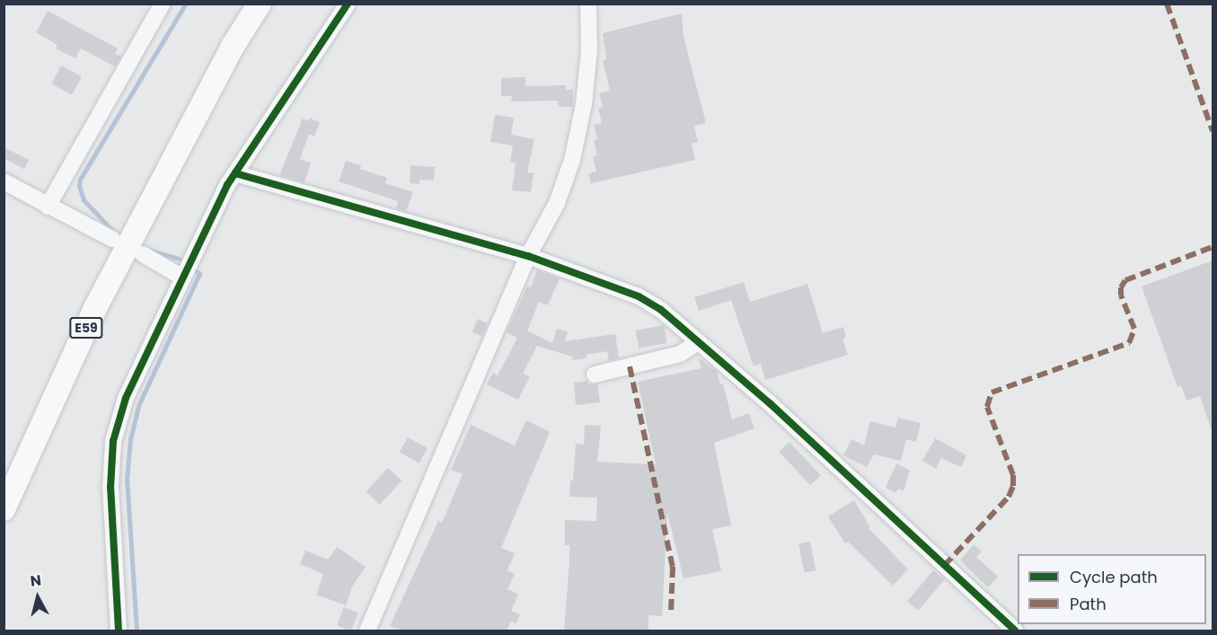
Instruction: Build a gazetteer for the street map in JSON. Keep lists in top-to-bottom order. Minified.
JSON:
{"streets":{"highway":["E59"]},"legend":["Cycle path","Path"],"north":"top"}
